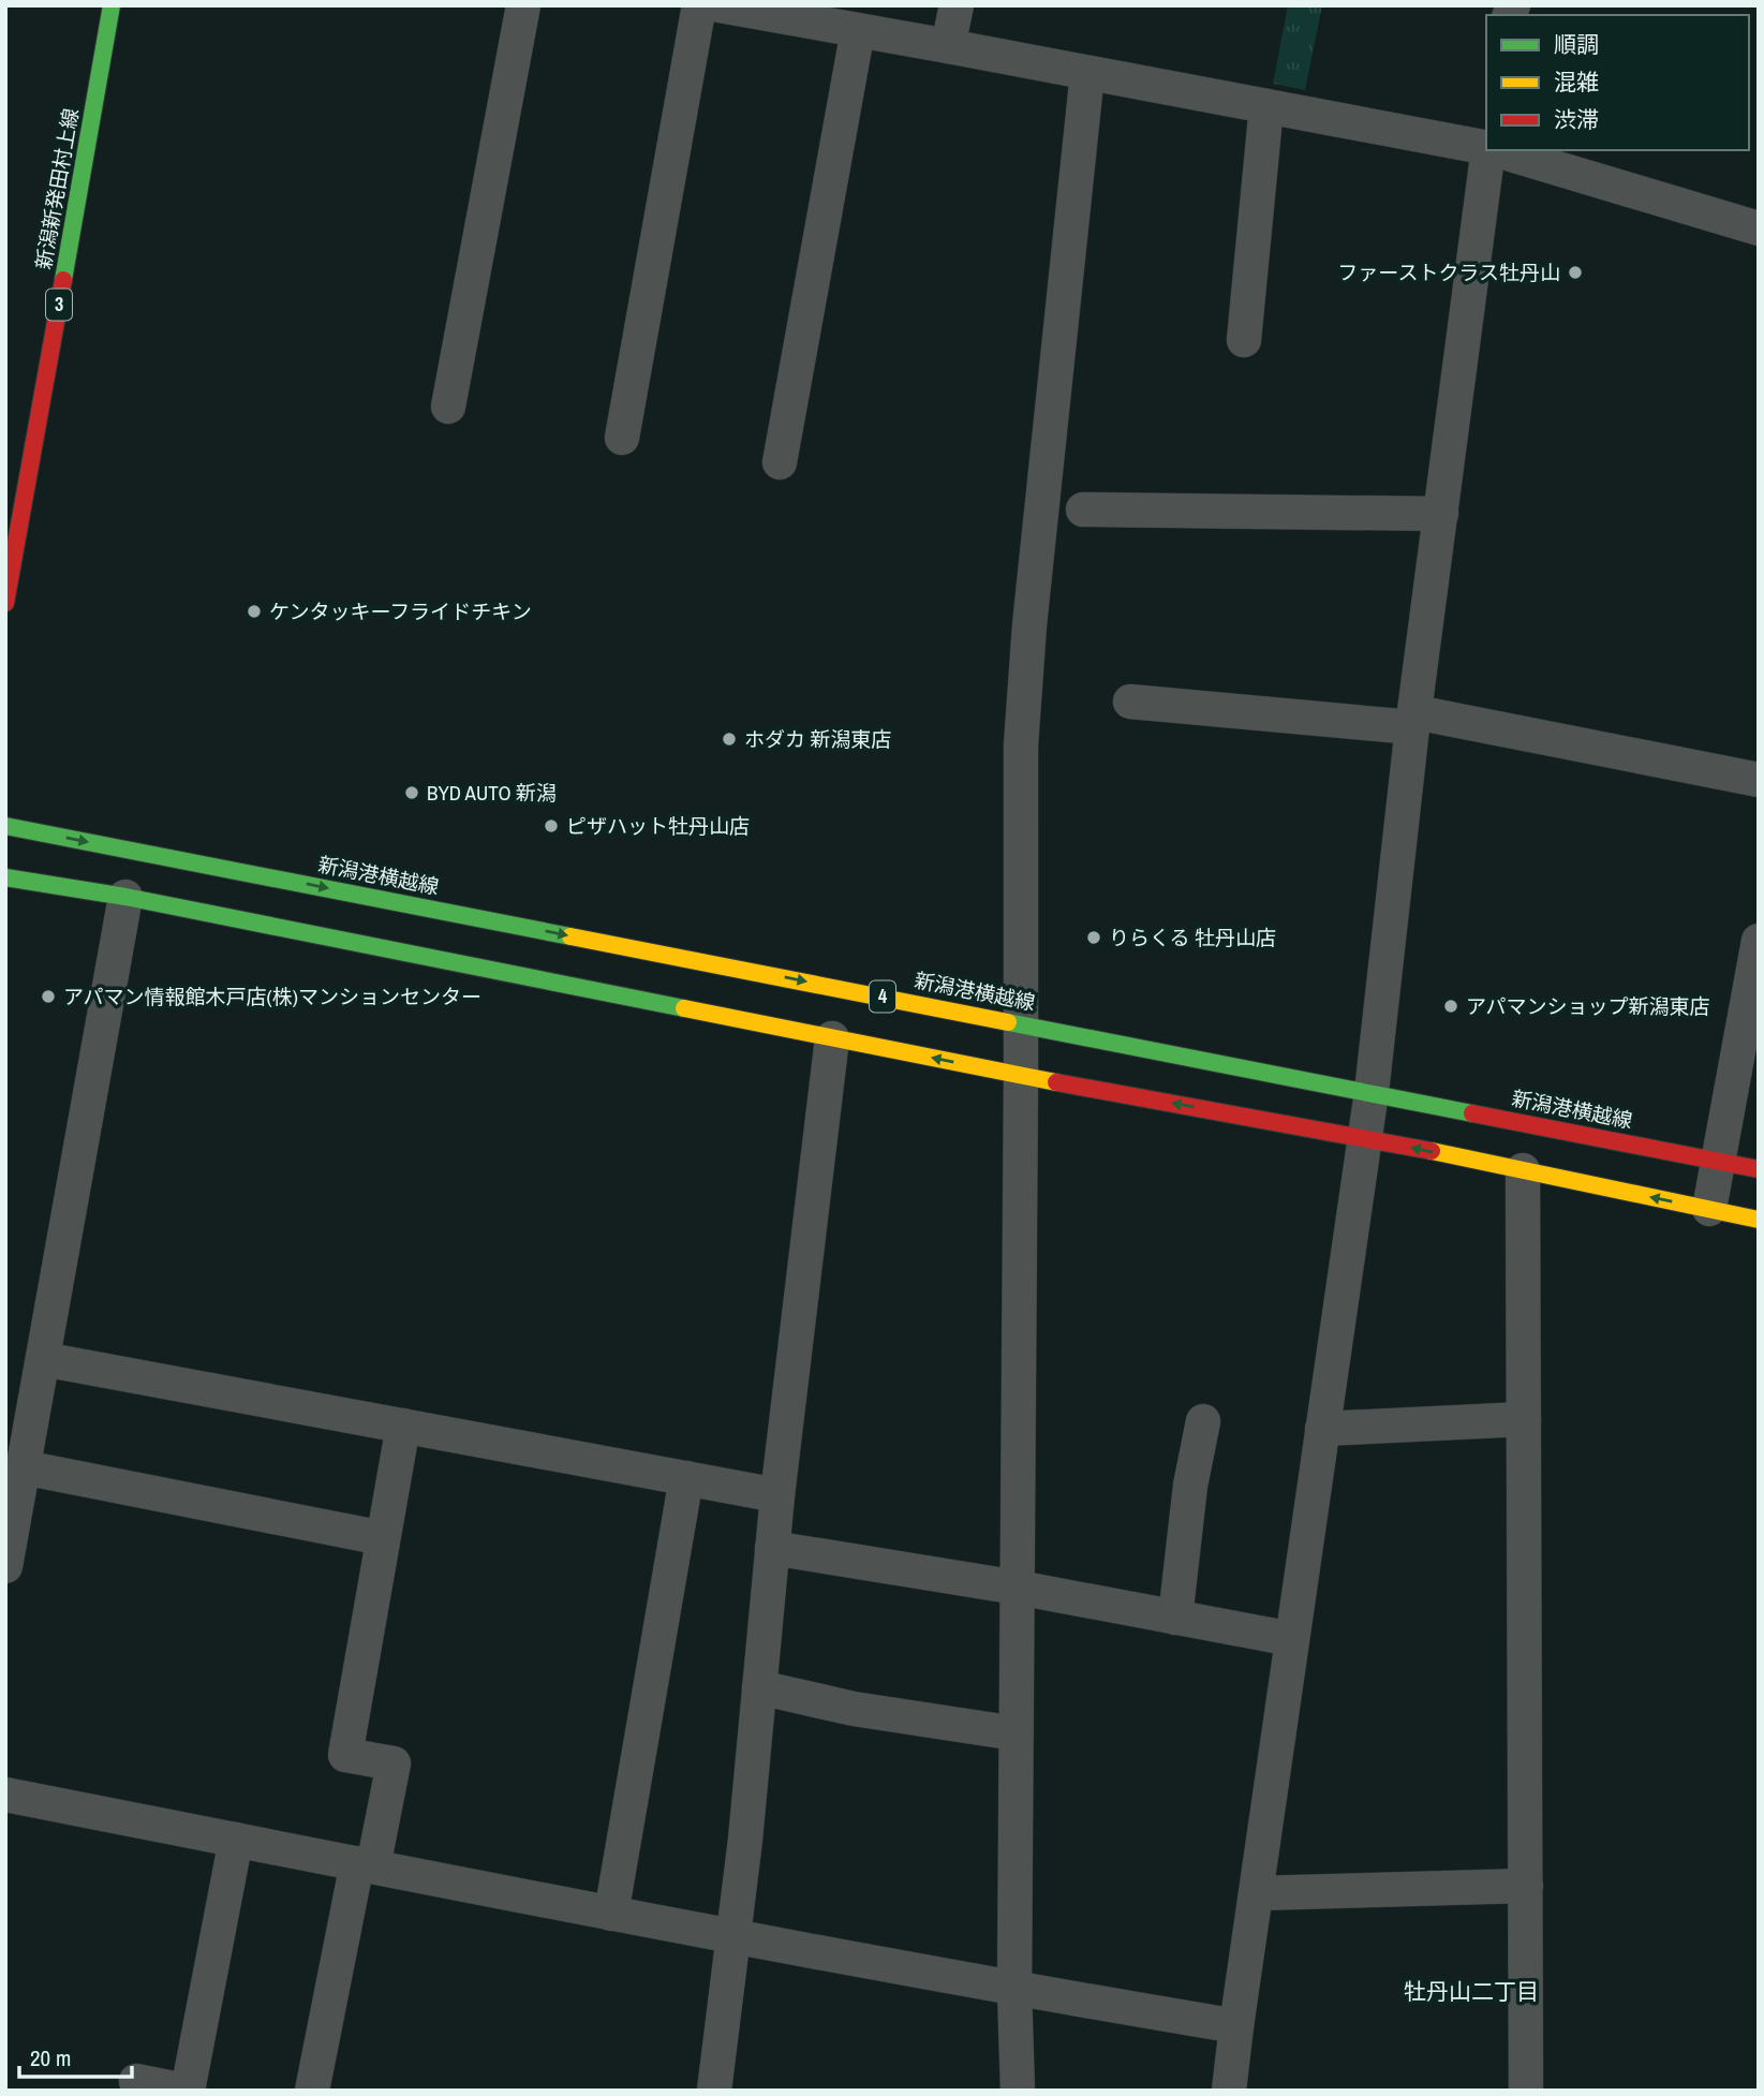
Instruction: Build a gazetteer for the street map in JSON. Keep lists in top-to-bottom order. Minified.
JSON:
{"streets":{"main road":["新潟新発田村上線","3","新潟港横越線","4"]},"districts":["牡丹山二丁目"],"places":["ファーストクラス牡丹山","ケンタッキーフライドチキン","ホダカ 新潟東店","BYD AUTO 新潟","ピザハット牡丹山店","りらくる 牡丹山店","アパマン情報館木戸店(株)マンションセンター","アパマンショップ新潟東店"],"legend":["順調","混雑","渋滞"],"scale_bar":"20 m"}
